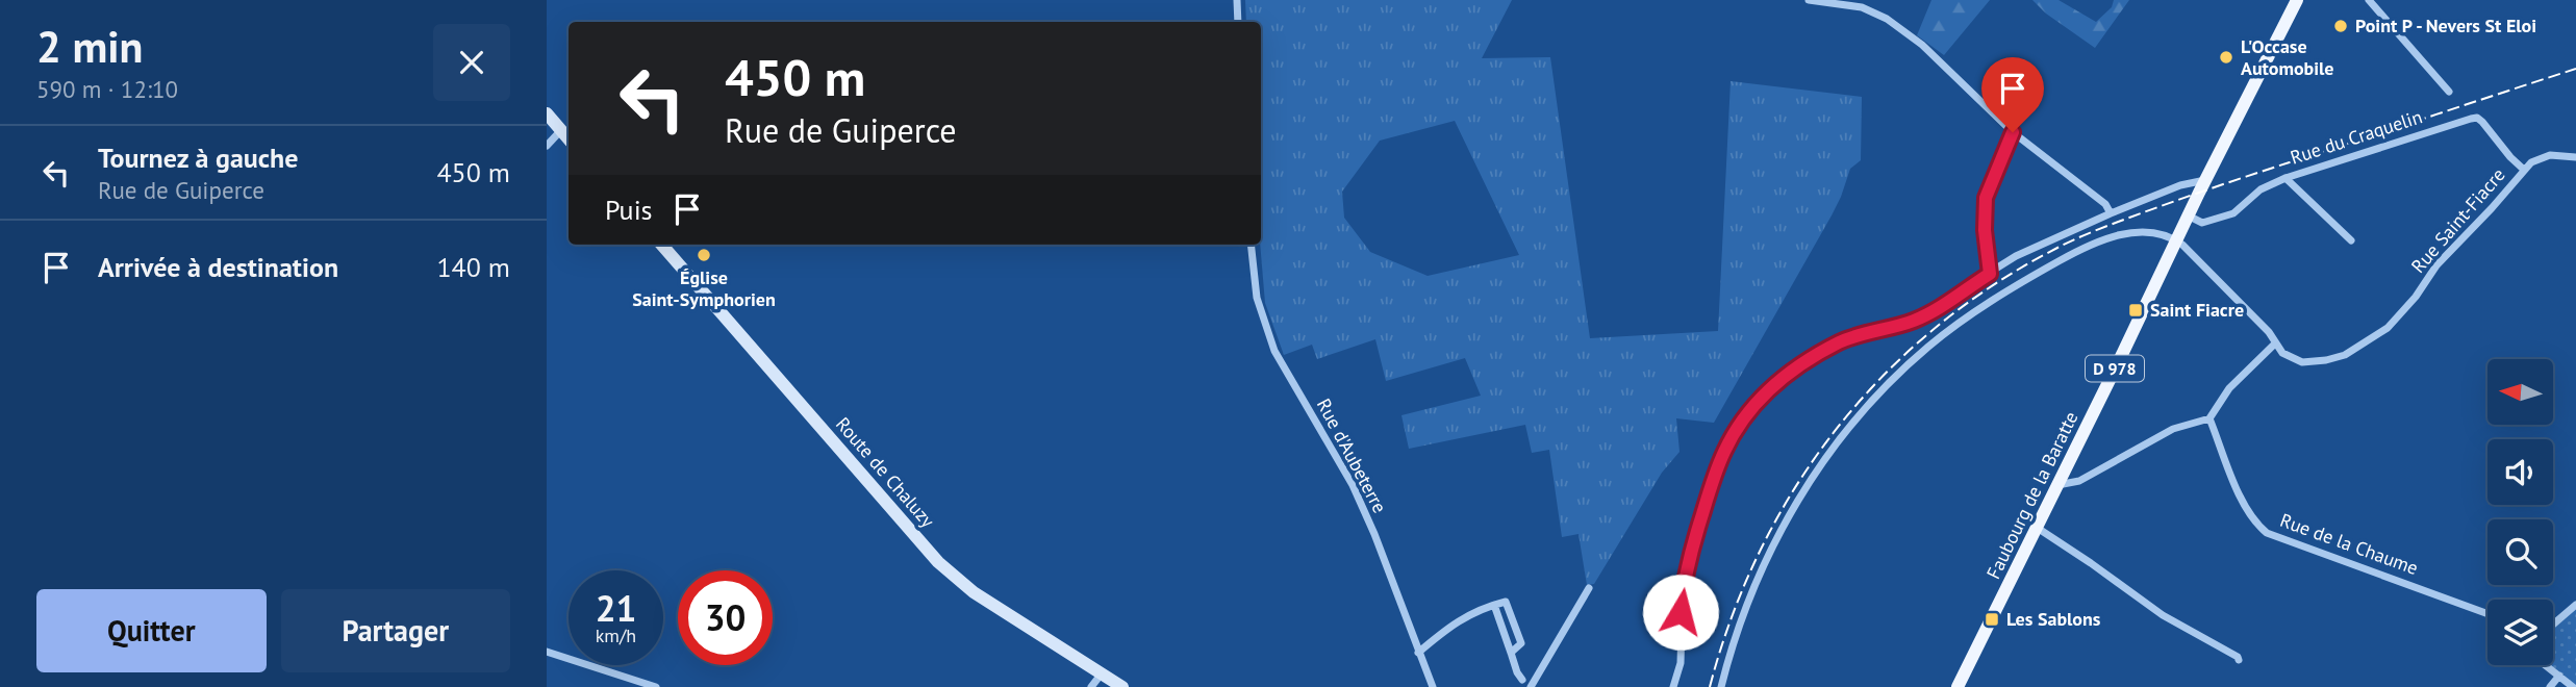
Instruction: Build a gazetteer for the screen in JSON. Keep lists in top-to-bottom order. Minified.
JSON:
{"streets":{"main road":["D 978","Faubourg de la Baratte"],"street":["Rue du Craquelin","Rue Saint-Fiacre","Rue d'Aubeterre","Route de Chaluzy","Rue de la Chaume"]},"crossings":[["Rue du Craquelin","Rue Saint-Fiacre"],["Rue du Craquelin","D 978"],["Rue Saint-Fiacre","D 978"],["Rue Saint-Fiacre","Faubourg de la Baratte"],["D 978","Faubourg de la Baratte"]],"places":{"other":["Point P - Nevers St Eloi","L'Occase Automobile","Église Saint-Symphorien"],"transit":["Saint Fiacre","Les Sablons"]},"north":"left","page":{"heading":["2 min","590 m · 12:10"],"turn":["450 m","Rue de Guiperce"],"list":[{"name":"Tournez à gauche","note":"Rue de Guiperce","value":"450 m"},{"name":"Arrivée à destination","value":"140 m"}],"then":"Puis","speed":"21 km/h","limit":"30","buttons":["Quitter","Partager"]}}
